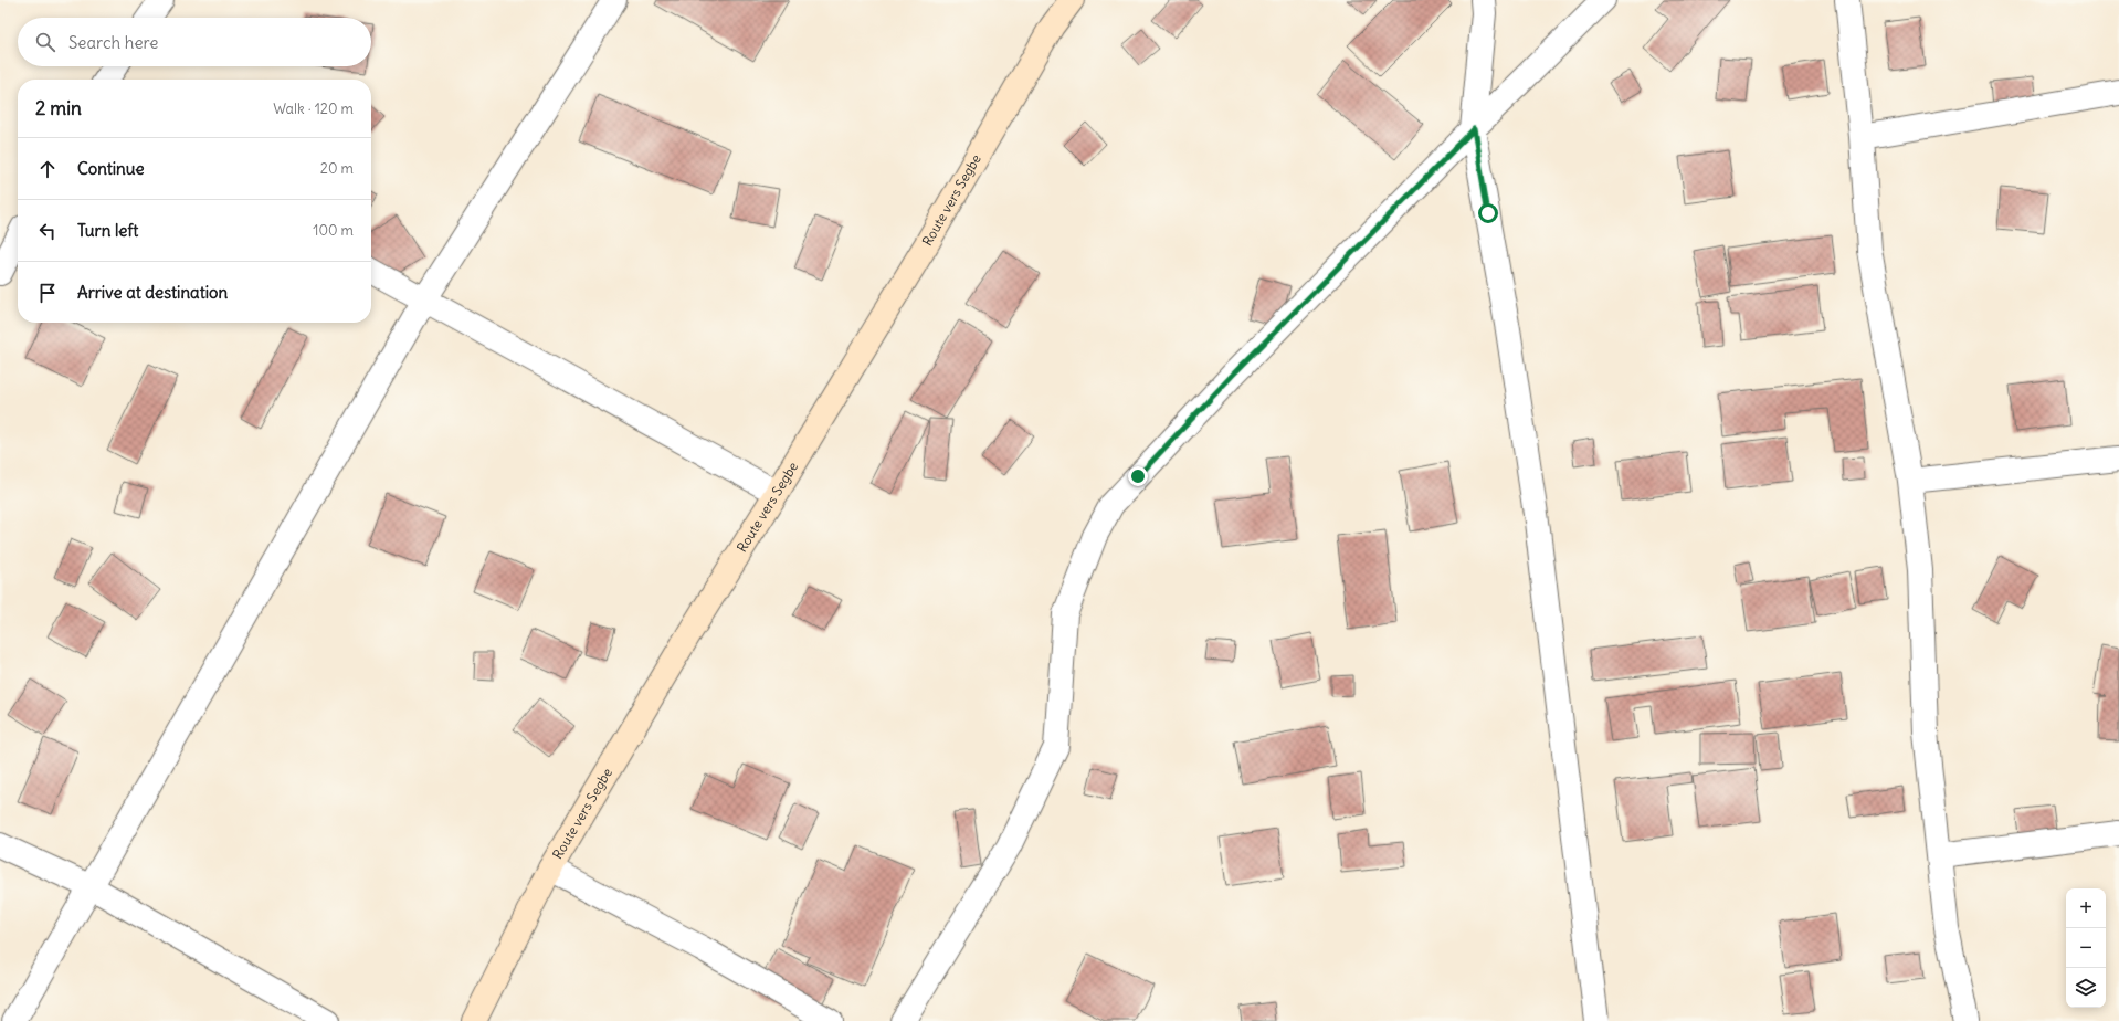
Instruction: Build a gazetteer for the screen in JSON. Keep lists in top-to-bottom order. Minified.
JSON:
{"streets":{"main road":["Route vers Segbe"]},"page":{"search":"Search here","heading":["2 min","Walk · 120 m"],"list":[["Continue","20 m"],["Turn left","100 m"],"Arrive at destination"],"map_buttons":["+","−"]}}
